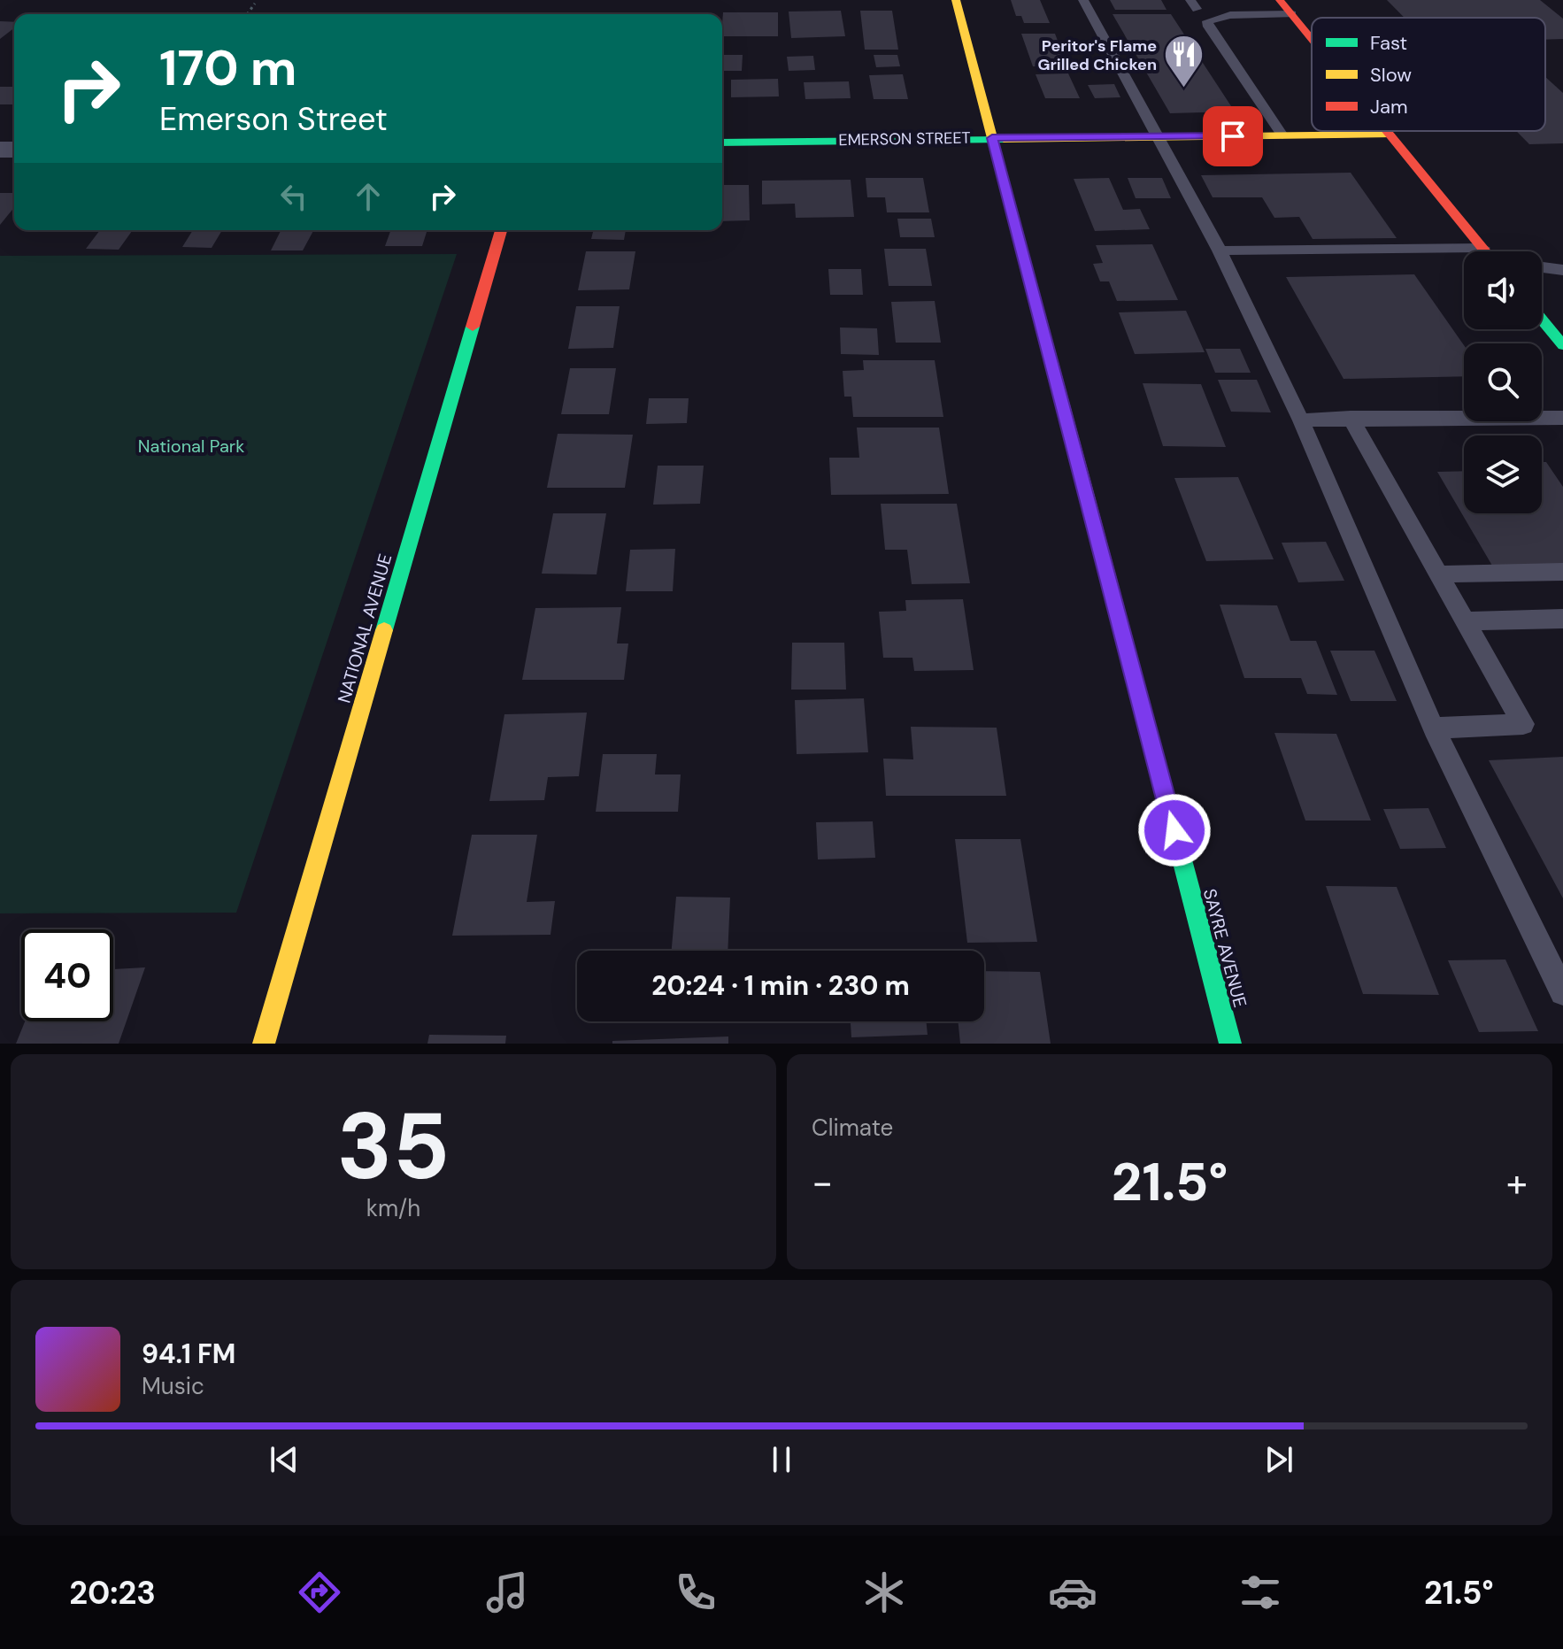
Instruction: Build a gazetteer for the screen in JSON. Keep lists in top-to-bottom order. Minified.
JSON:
{"streets":{"street":["EMERSON STREET","NATIONAL AVENUE","SAYRE AVENUE"]},"crossings":[["EMERSON STREET","SAYRE AVENUE"]],"parks":["National Park"],"places":{"restaurant":["Peritor's Flame Grilled Chicken"]},"legend":["Fast","Slow","Jam"],"page":{"turn":["170 m","Emerson Street"],"limit":"40","trip":"20:24 · 1 min · 230 m","tile":[["35","km/h"],"Climate"],"heat":["−","21.5°","+"],"song":["94.1 FM","Music"],"tabs":["20:23","21.5°"]}}
